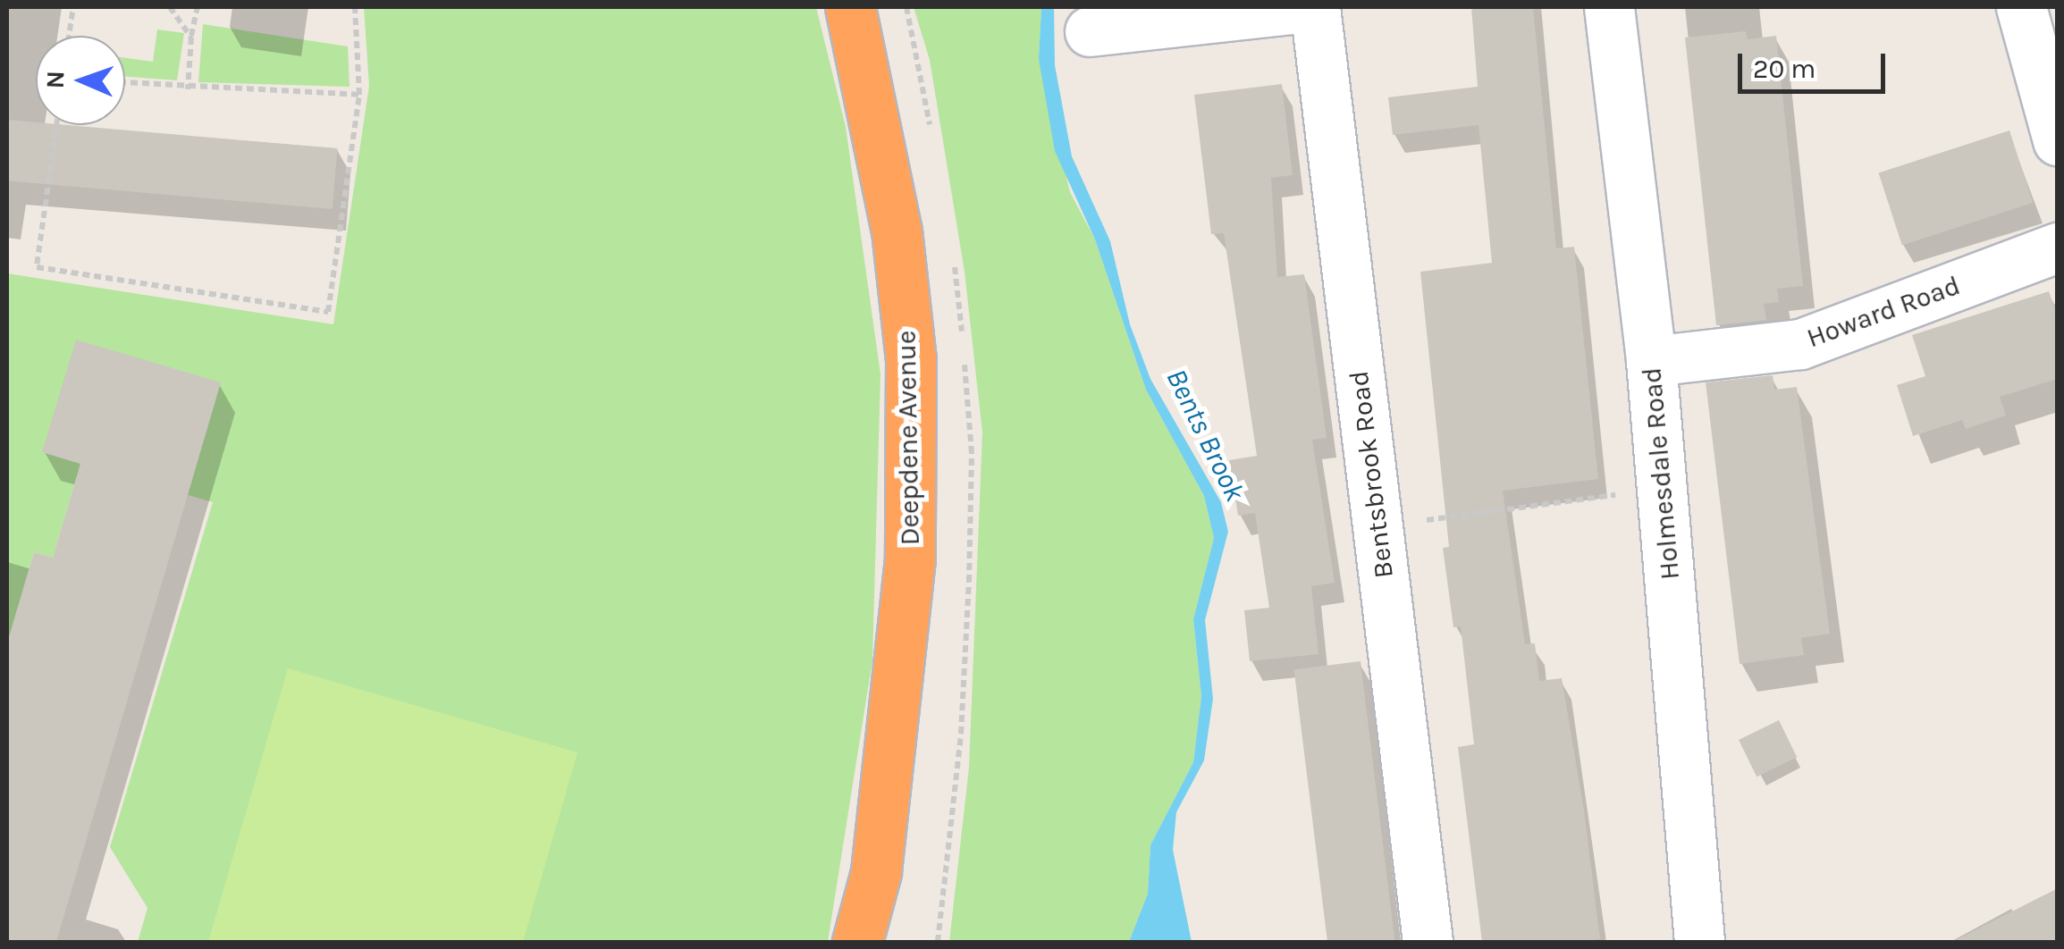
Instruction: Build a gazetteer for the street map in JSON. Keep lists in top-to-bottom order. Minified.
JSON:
{"streets":{"highway":["Deepdene Avenue"],"street":["Howard Road","Holmesdale Road","Bentsbrook Road"]},"crossings":[["Howard Road","Holmesdale Road"]],"water":["Bents Brook"],"scale_bar":"20 m","north":"left"}
